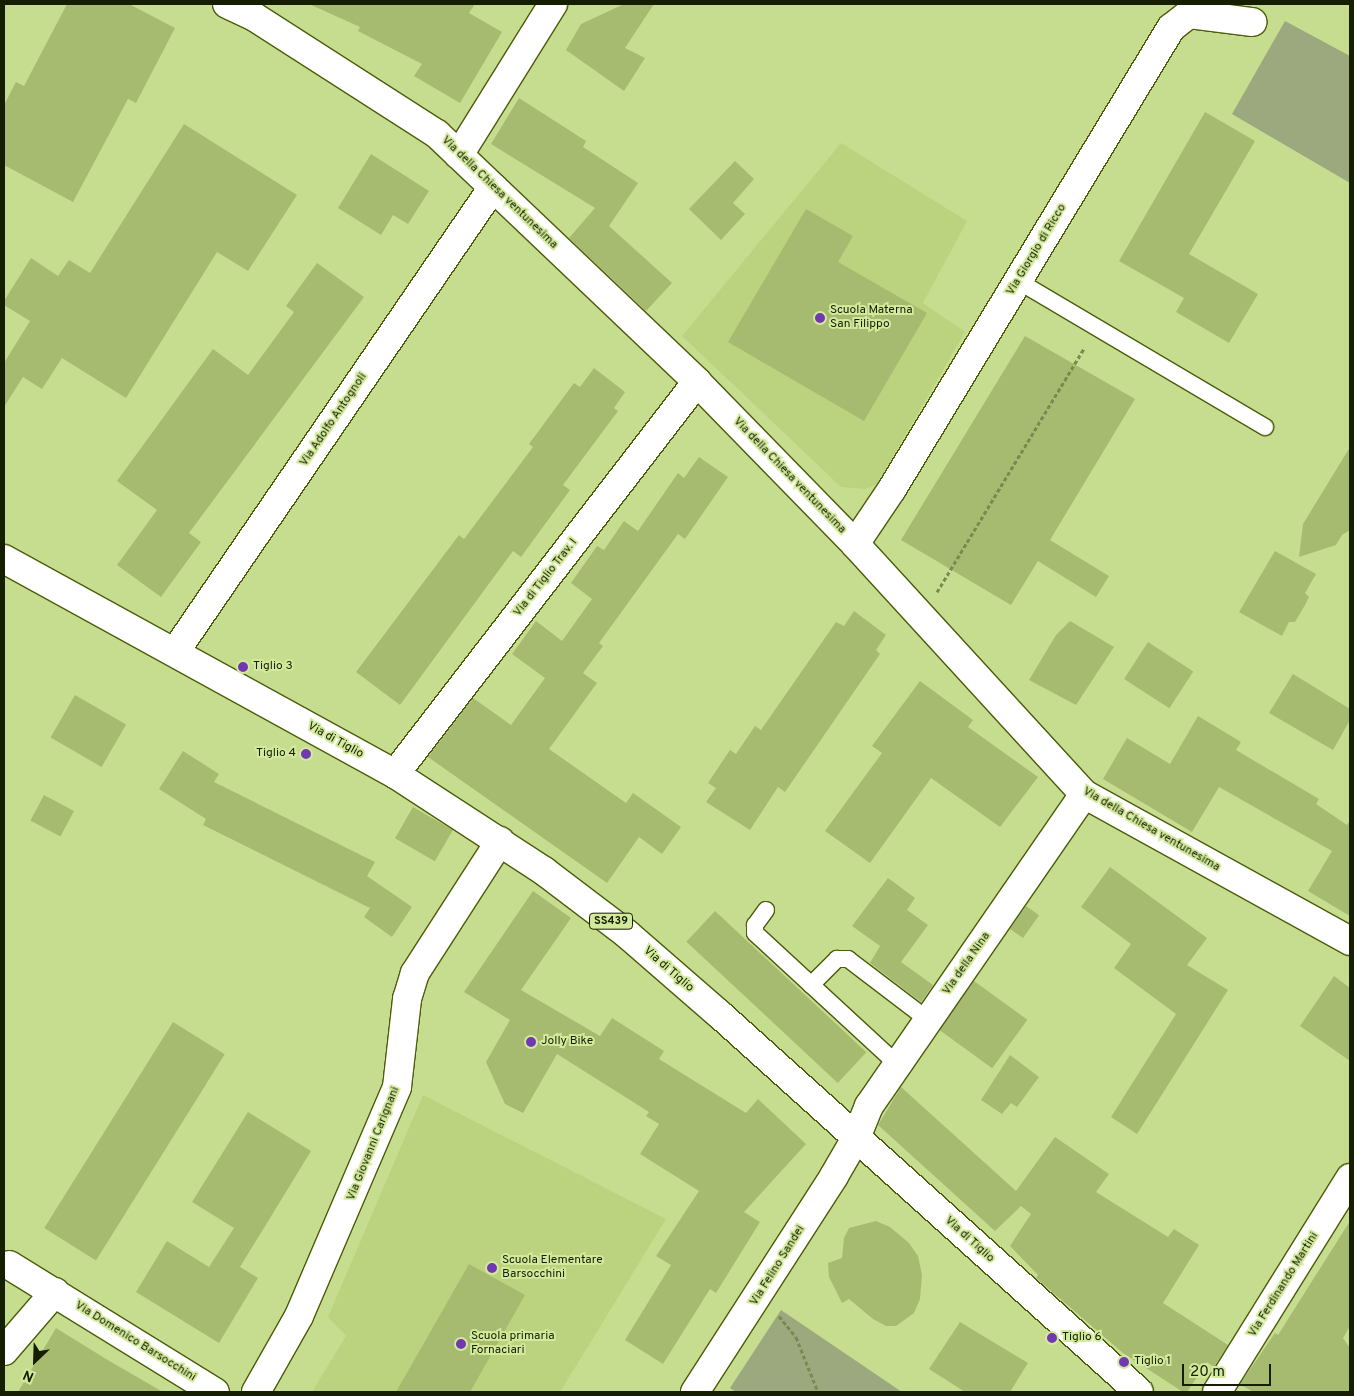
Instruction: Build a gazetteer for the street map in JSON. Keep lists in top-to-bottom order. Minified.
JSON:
{"streets":{"street":["Via della Chiesa ventunesima","Via Giorgio di Ricco","Via Adolfo Antognoli","Via di Tiglio Trav. I","Via di Tiglio","SS439","Via della Nina","Via Giovanni Carignani","Via Felino Sandei","Via Ferdinando Martini","Via Domenico Barsocchini"]},"crossings":[["Via della Chiesa ventunesima","Via Giorgio di Ricco"],["Via della Chiesa ventunesima","Via Adolfo Antognoli"],["Via della Chiesa ventunesima","Via di Tiglio Trav. I"],["Via della Chiesa ventunesima","Via della Nina"],["Via Adolfo Antognoli","Via di Tiglio"],["Via di Tiglio Trav. I","Via di Tiglio"],["Via di Tiglio","Via della Nina"],["Via di Tiglio","Via Giovanni Carignani"],["Via di Tiglio","Via Felino Sandei"],["Via della Nina","Via Felino Sandei"]],"places":["Scuola Materna San Filippo","Tiglio 3","Tiglio 4","Jolly Bike","Scuola Elementare Barsocchini","Tiglio 6","Scuola primaria Fornaciari","Tiglio 1"],"scale_bar":"20 m","north":"bottom left"}
